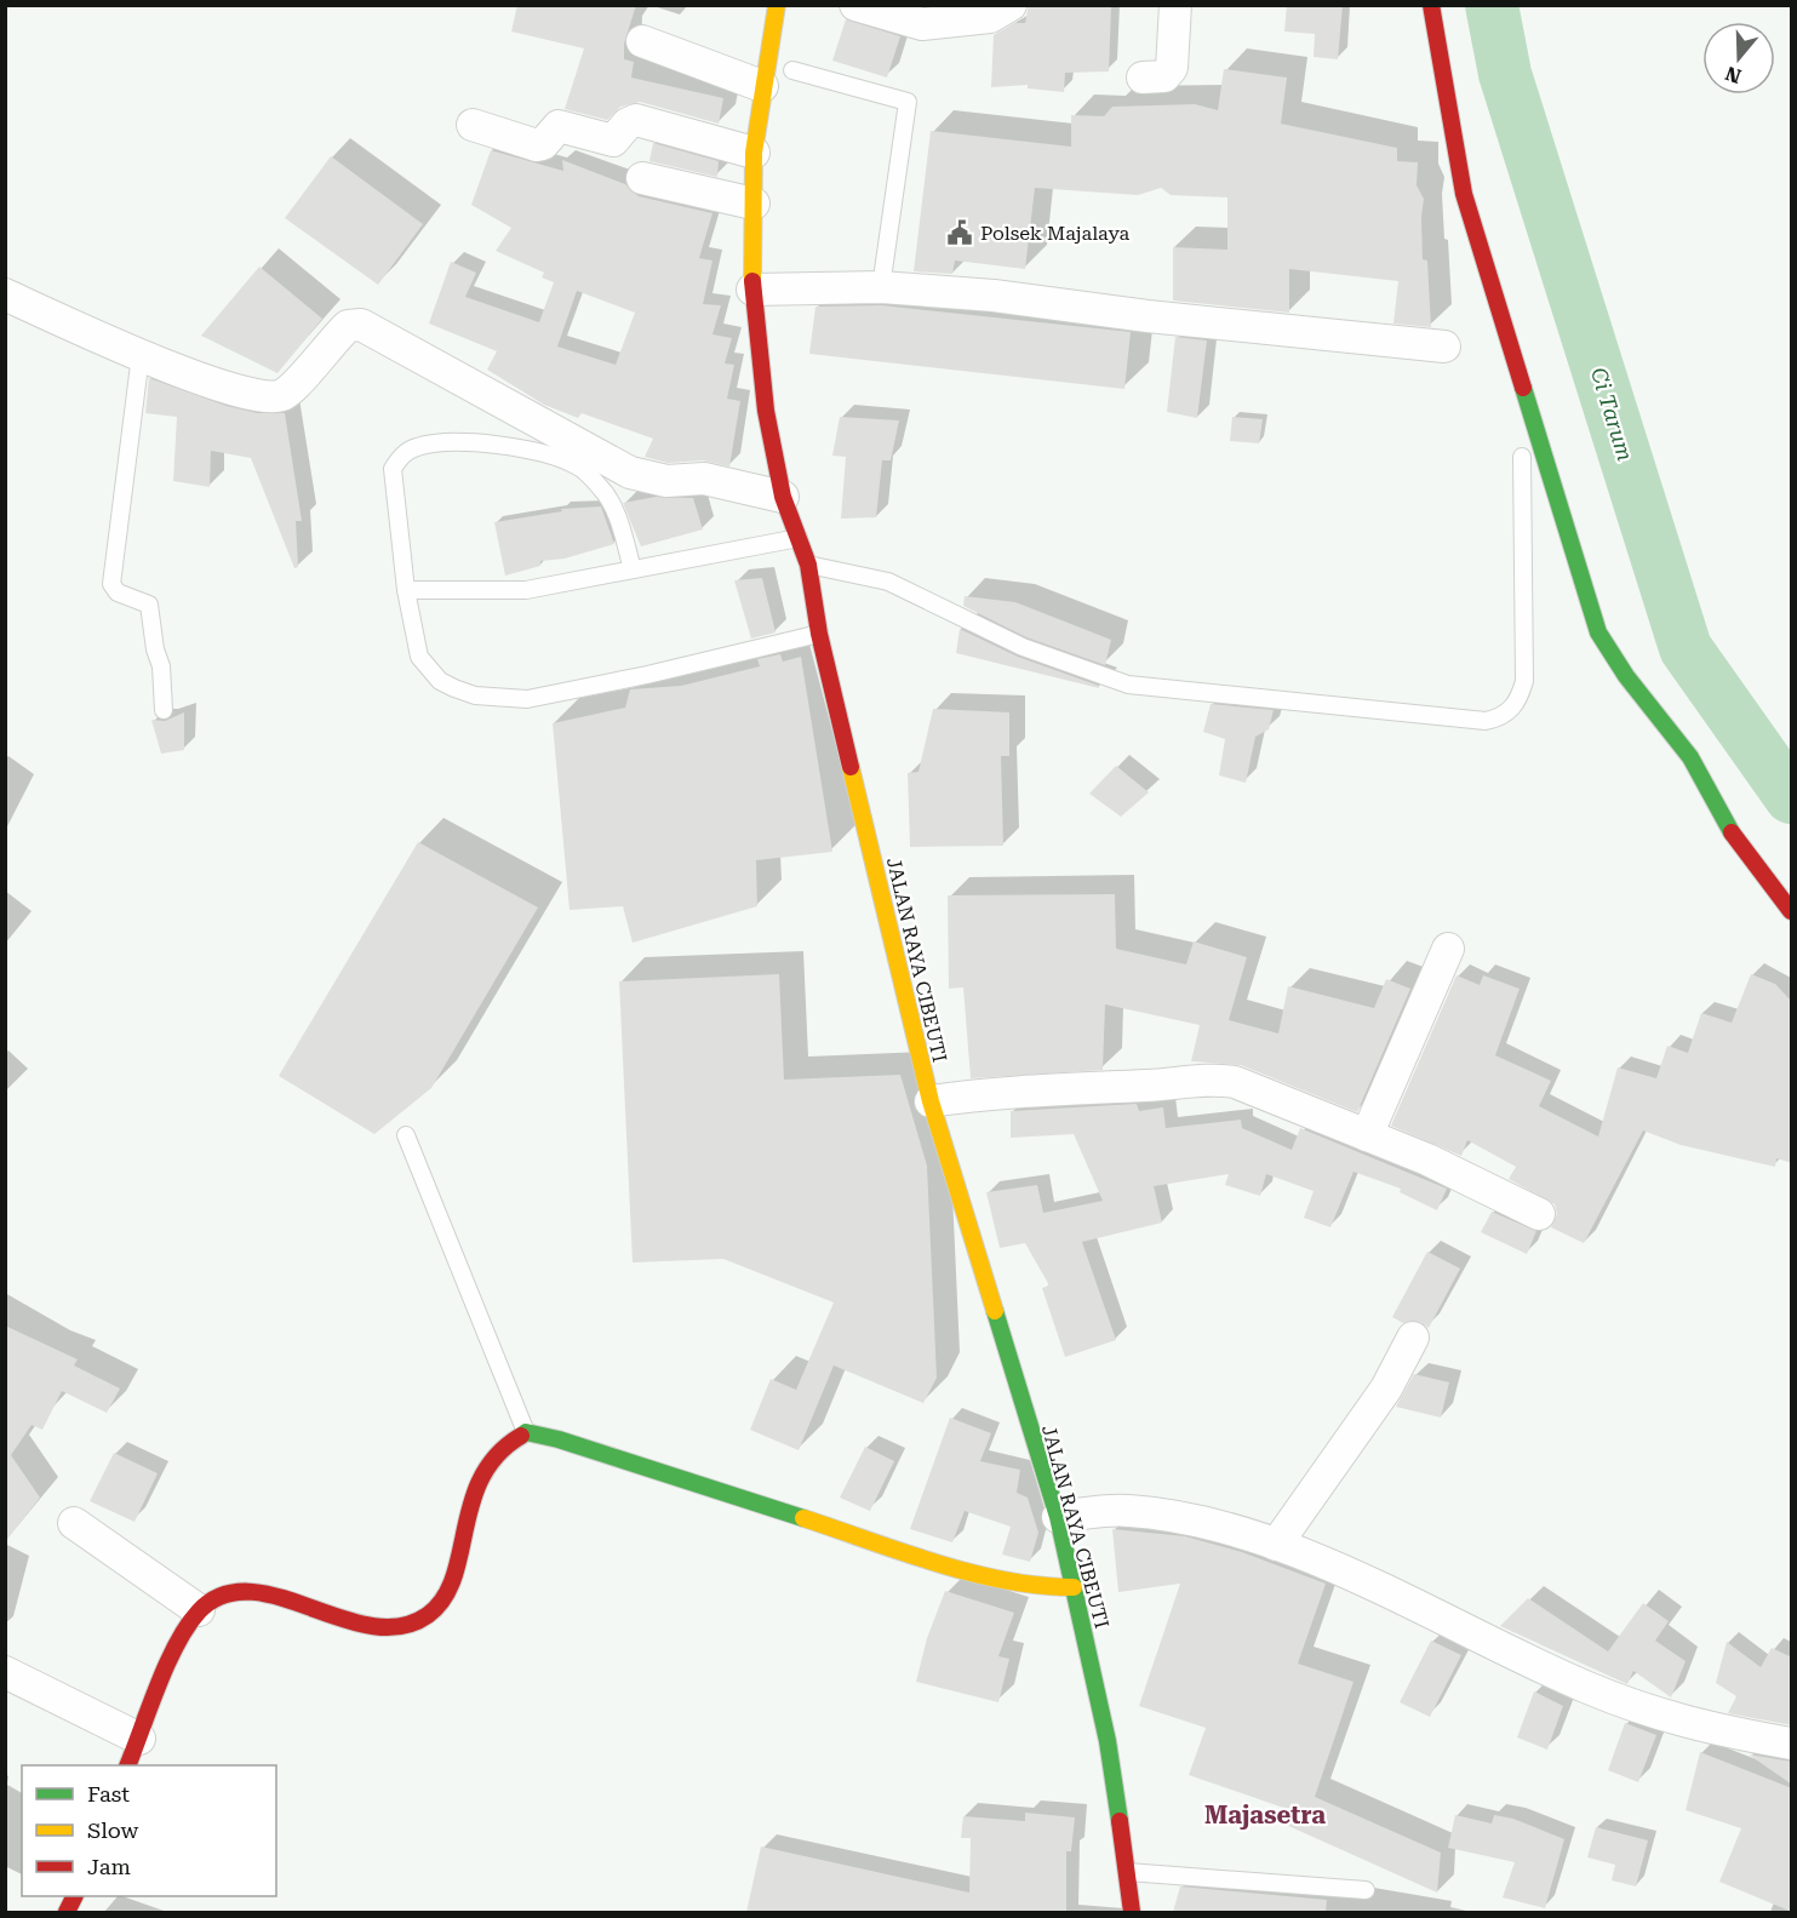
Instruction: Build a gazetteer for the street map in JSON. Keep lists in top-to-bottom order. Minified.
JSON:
{"streets":{"street":["JALAN RAYA CIBEUTI"]},"districts":["Majasetra"],"water":["Ci Tarum"],"places":{"public building":["Polsek Majalaya"]},"legend":["Fast","Slow","Jam"],"north":"bottom"}
